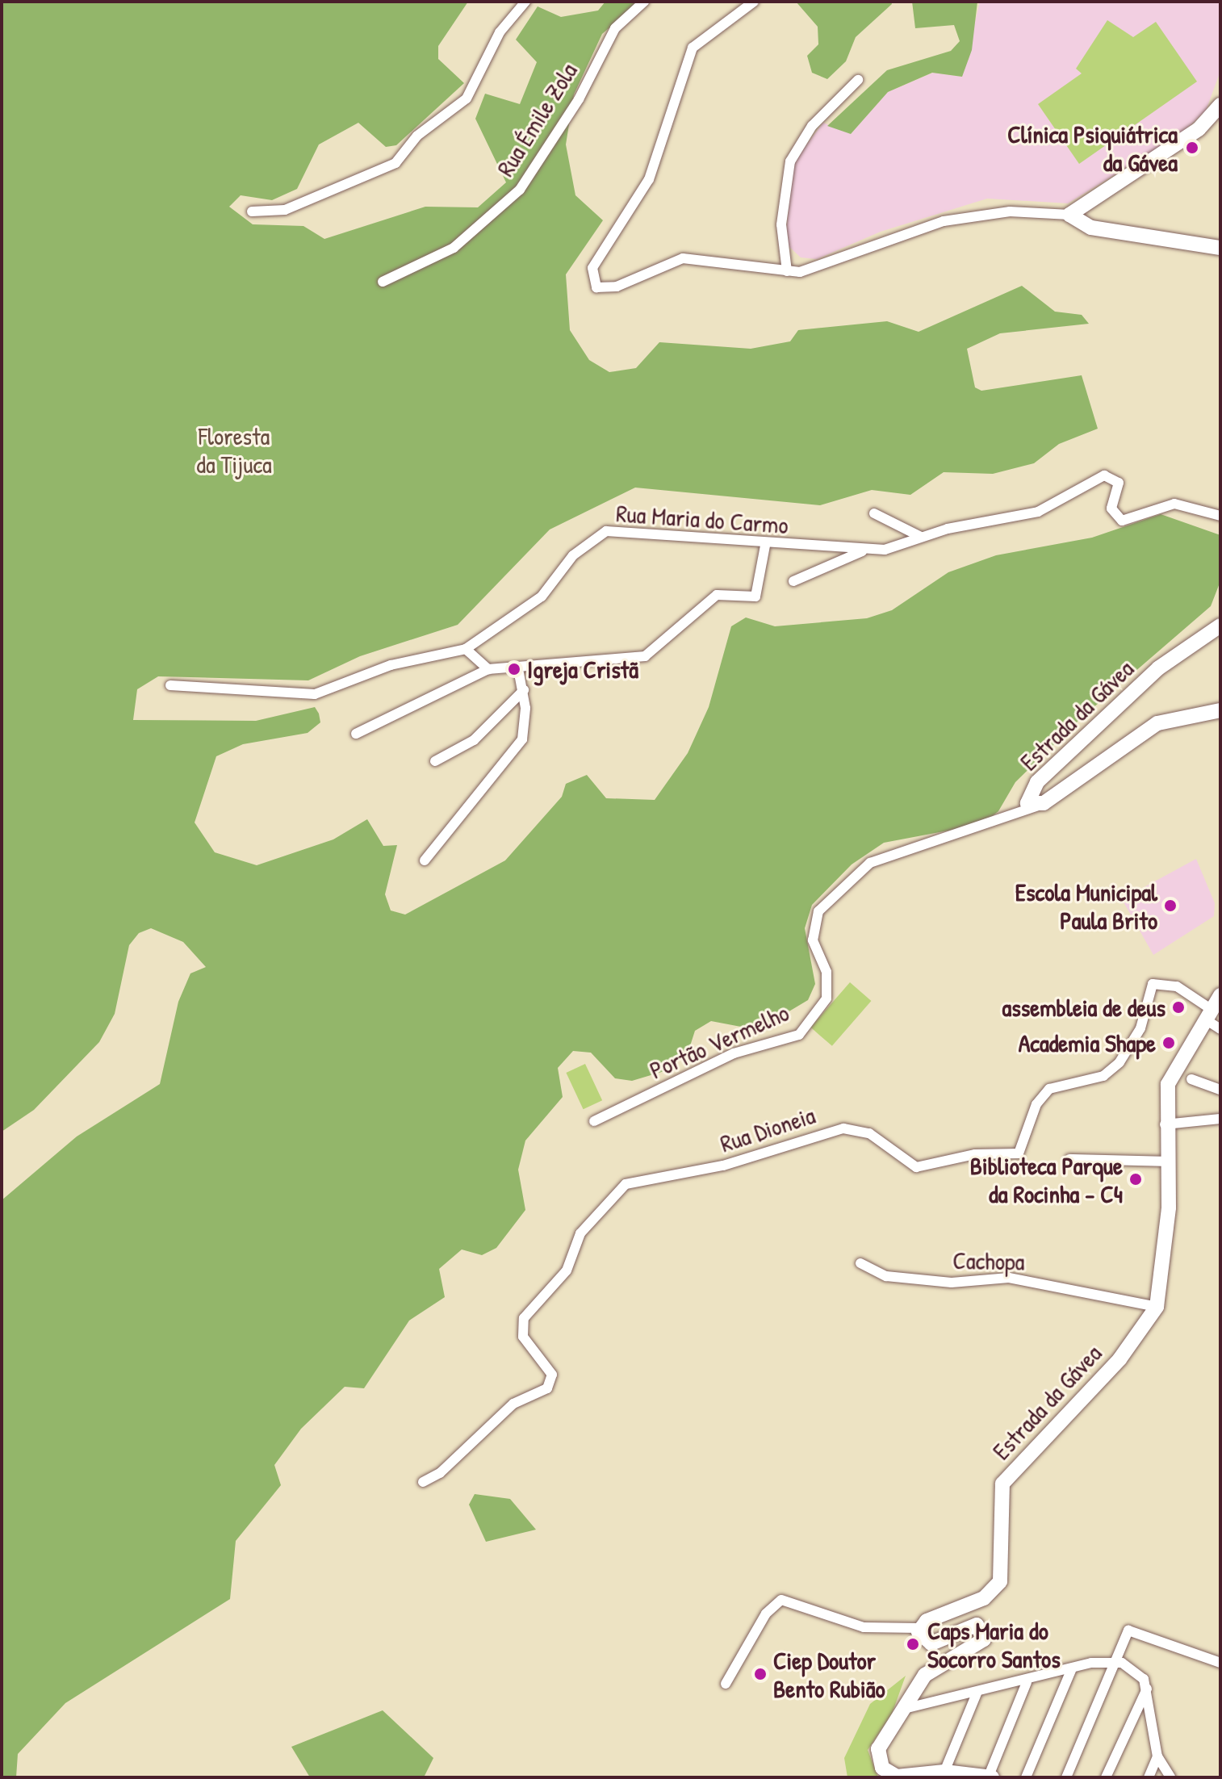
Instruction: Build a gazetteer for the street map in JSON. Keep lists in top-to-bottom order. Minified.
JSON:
{"streets":{"street":["Rua Émile Zola","Rua Maria do Carmo","Estrada da Gávea","Portão Vermelho","Rua Dioneia","Cachopa"]},"crossings":[["Estrada da Gávea","Portão Vermelho"],["Estrada da Gávea","Rua Dioneia"],["Estrada da Gávea","Cachopa"]],"parks":["Floresta da Tijuca"],"places":["Clínica Psiquiátrica da Gávea","Igreja Cristã","Escola Municipal Paula Brito","assembleia de deus","Academia Shape","Biblioteca Parque da Rocinha - C4","Caps Maria do Socorro Santos","Ciep Doutor Bento Rubião"]}
